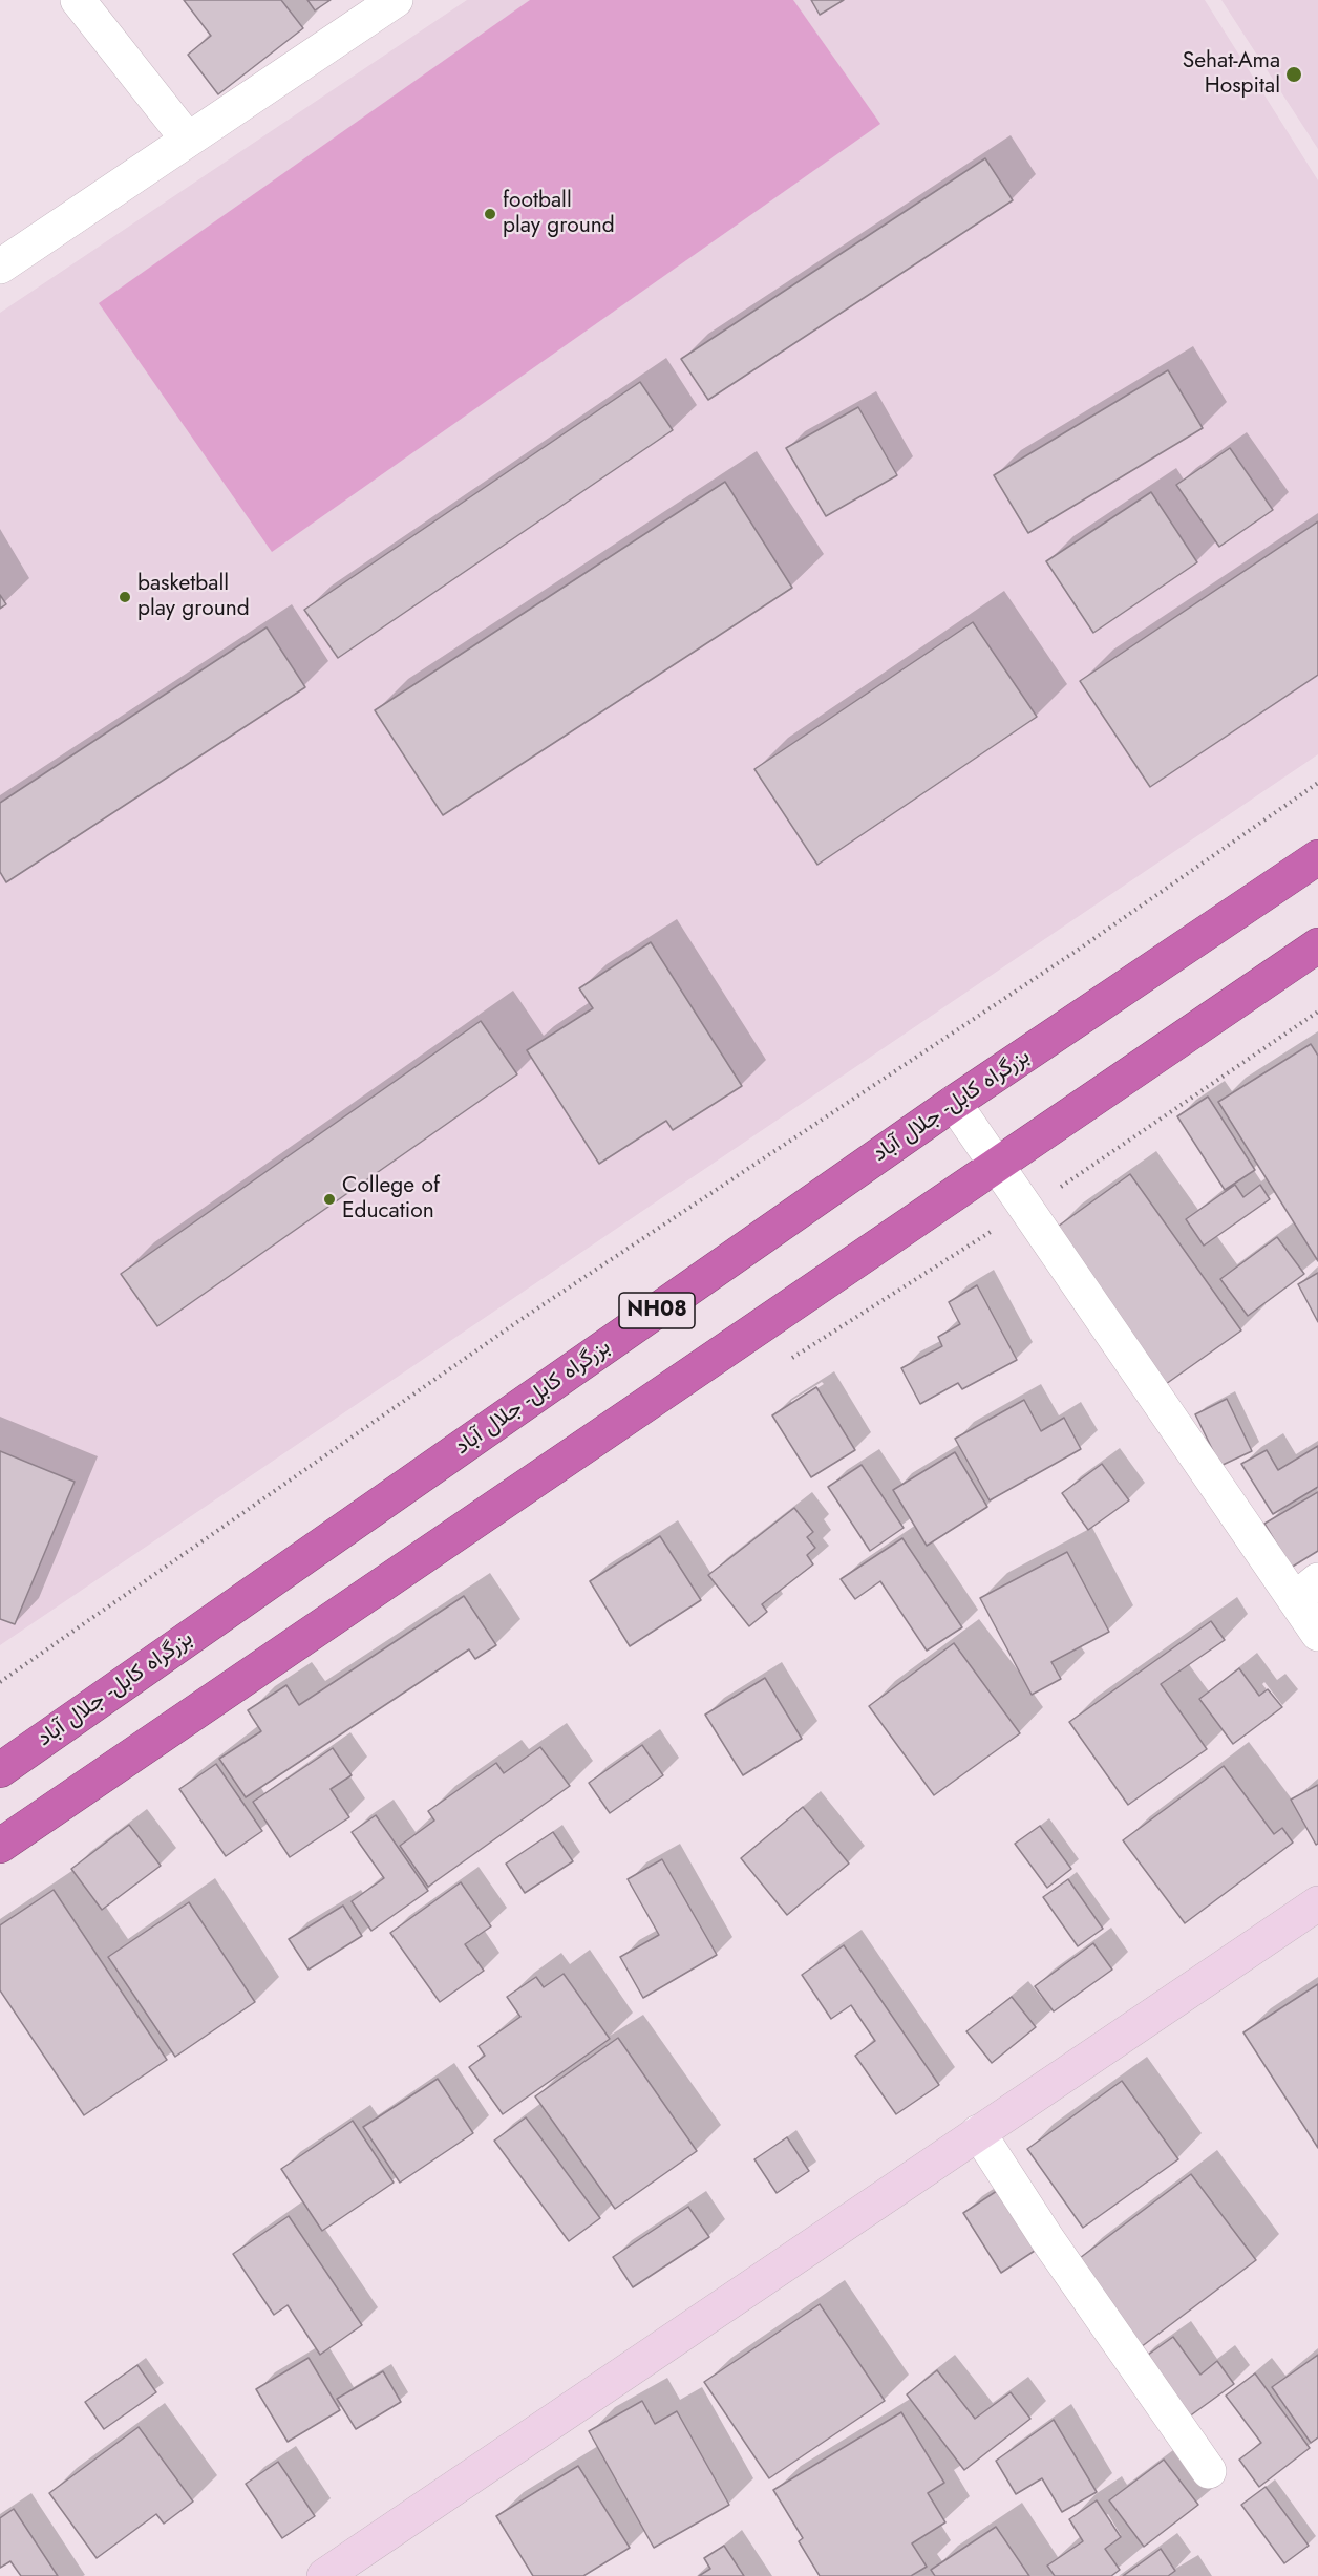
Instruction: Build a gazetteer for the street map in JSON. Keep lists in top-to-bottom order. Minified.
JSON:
{"streets":{"highway":["بزرگراه کابل- جلال آباد","NH08"]},"places":["Sehat-Ama Hospital","football play ground","basketball play ground","College of Education"]}
